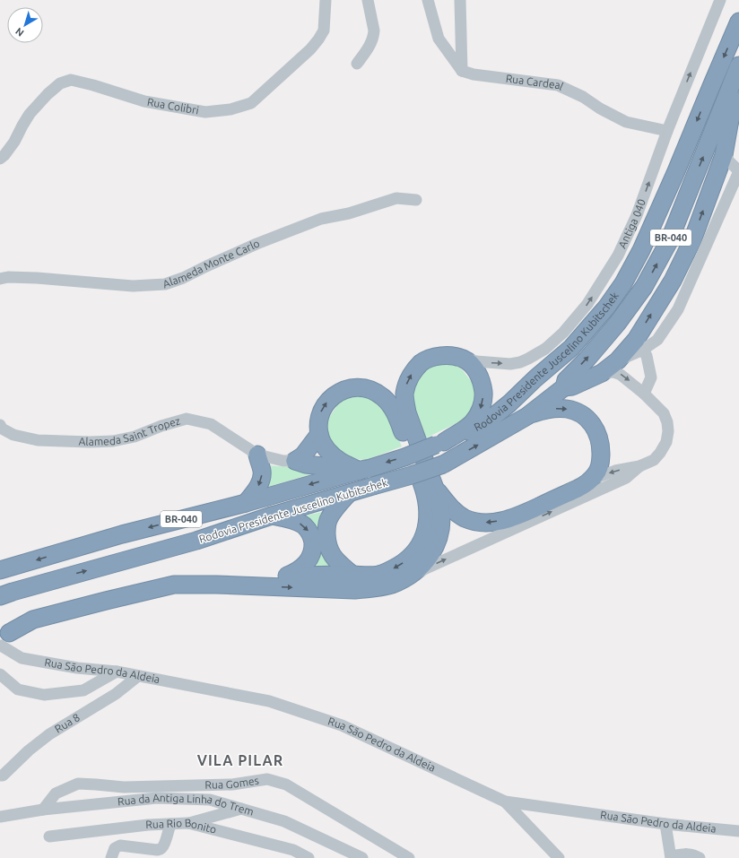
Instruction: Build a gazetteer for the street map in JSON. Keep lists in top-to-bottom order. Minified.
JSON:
{"streets":{"highway":["BR-040","Rodovia Presidente Juscelino Kubitschek"],"street":["Rua Cardeal","Rua Colibri","Antiga 040","Alameda Monte Carlo","Alameda Saint Tropez","Rua São Pedro da Aldeia","Rua 8","Rua Gomes","Rua da Antiga Linha do Trem","Rua Rio Bonito"]},"crossings":[["Rua Cardeal","Antiga 040"],["Rua São Pedro da Aldeia","Rua 8"],["Rua Gomes","Rua da Antiga Linha do Trem"]],"one_way":["Antiga 040"],"districts":["VILA PILAR"],"north":"bottom left"}
